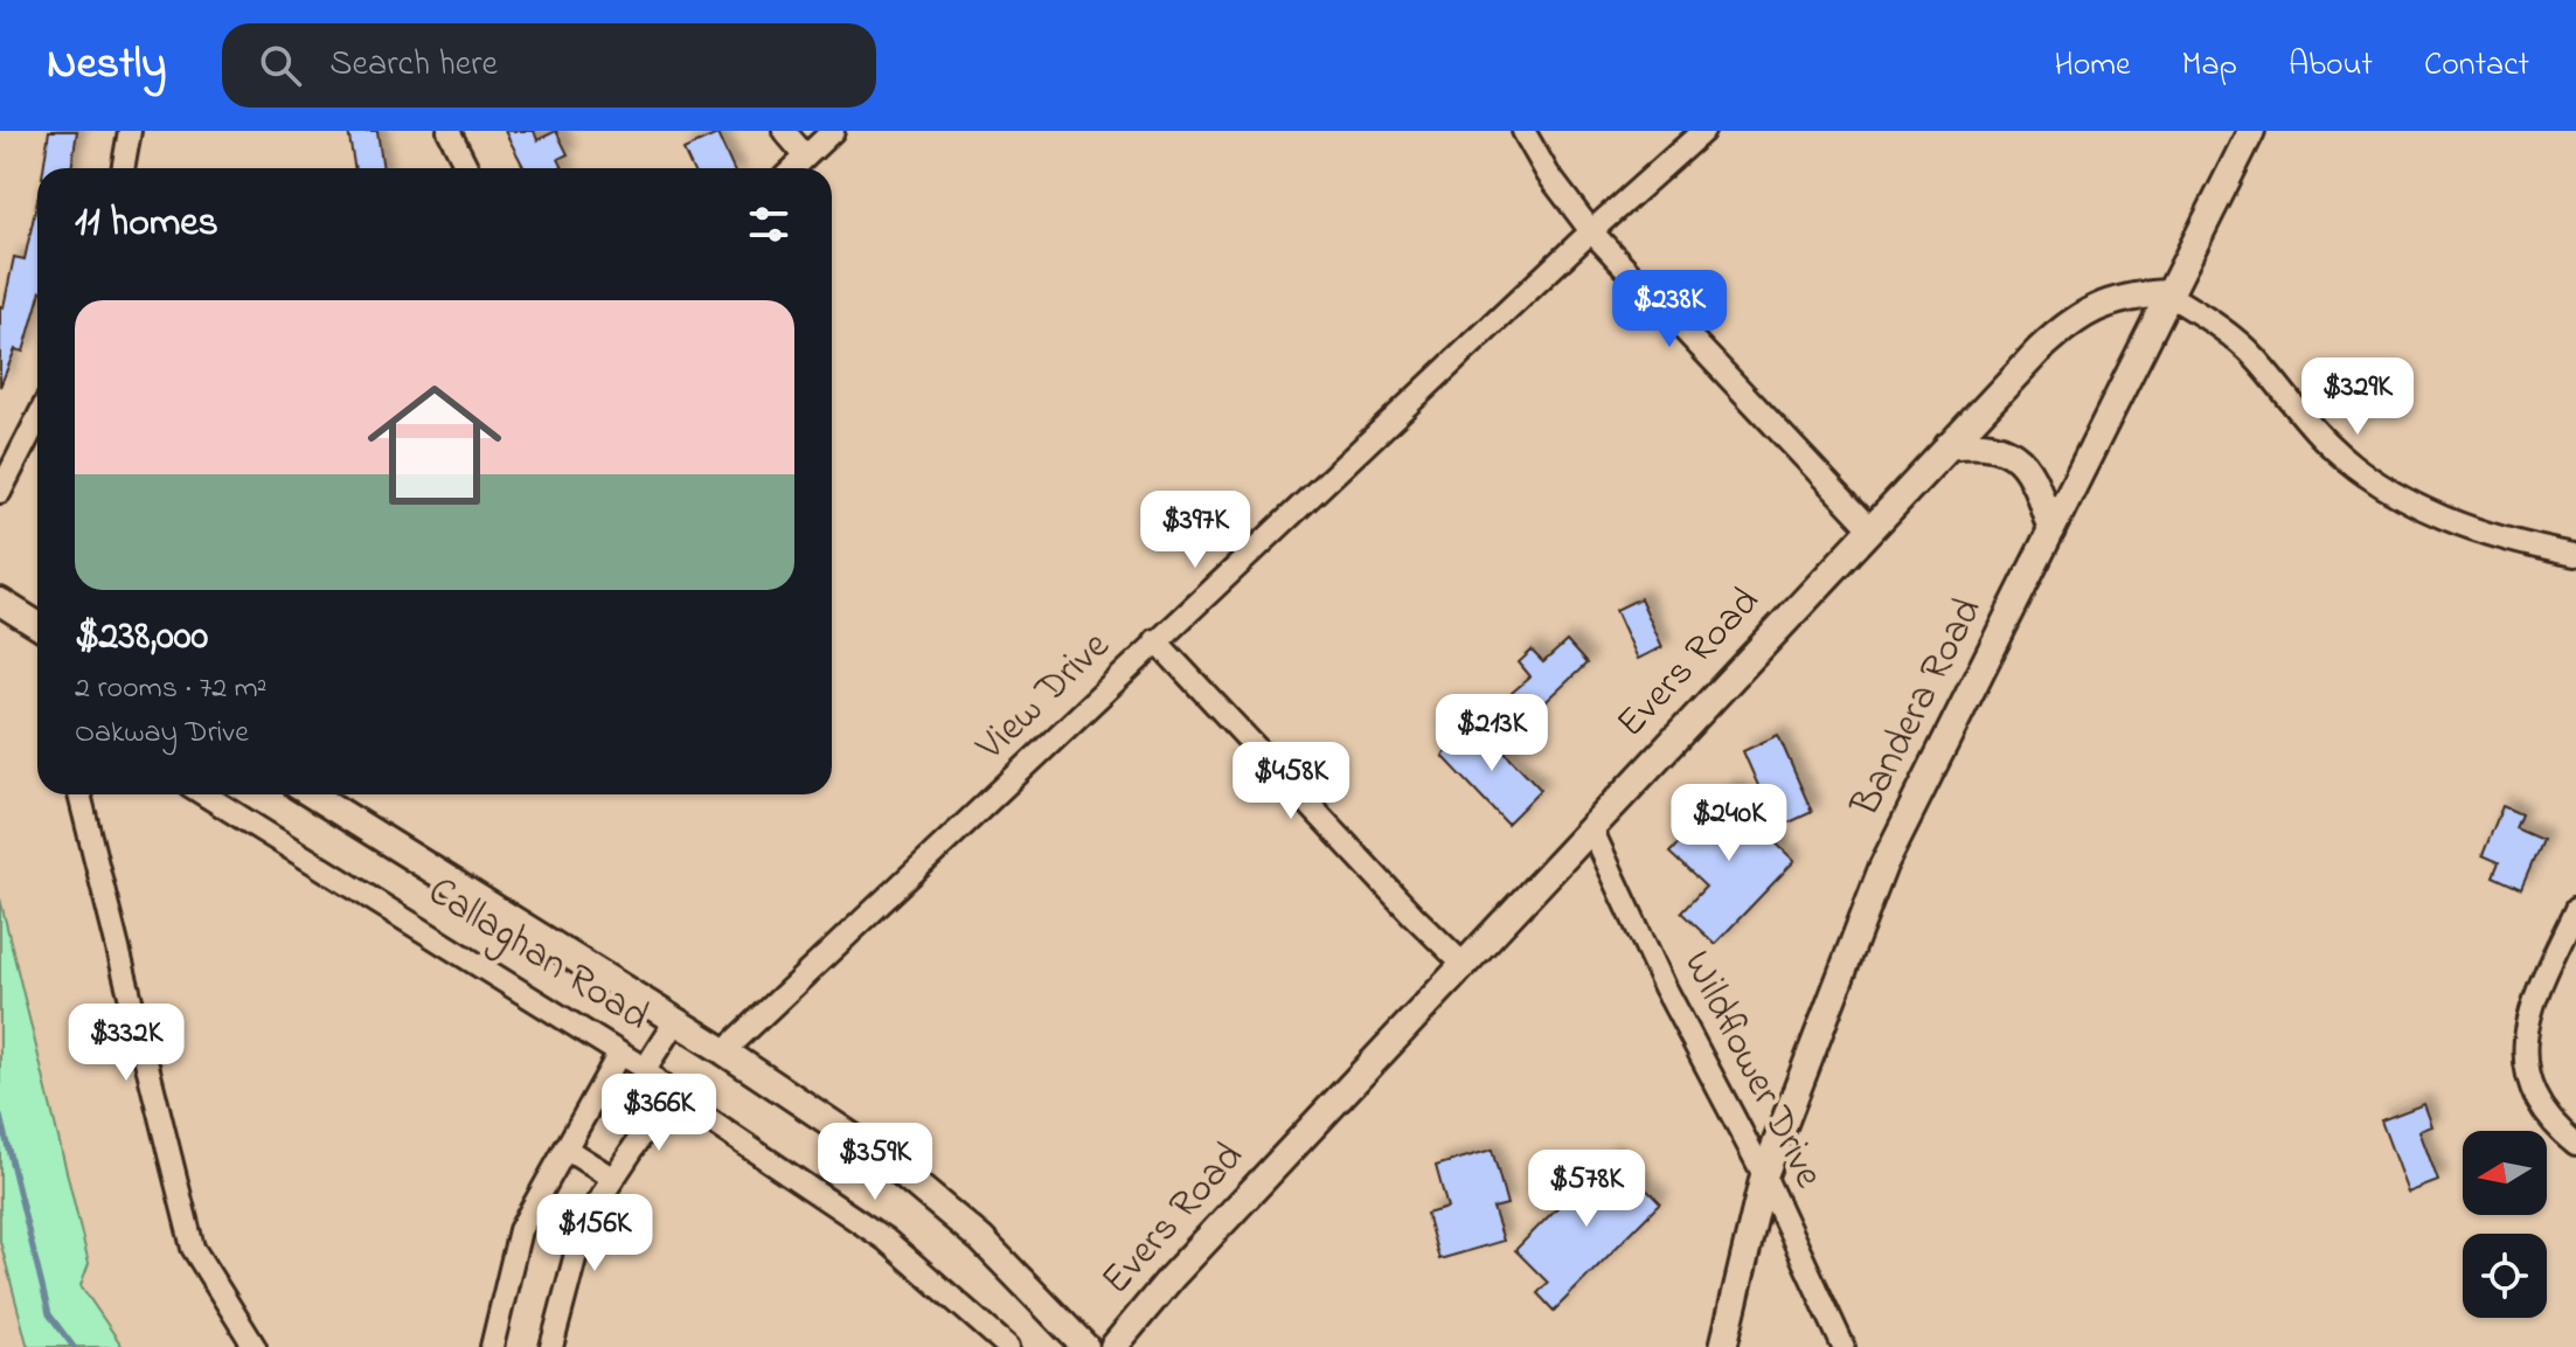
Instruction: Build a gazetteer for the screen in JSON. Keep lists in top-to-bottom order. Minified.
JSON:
{"streets":{"main road":["Evers Road","Bandera Road","Callaghan Road"],"street":["View Drive","Wildflower Drive"]},"crossings":[["Evers Road","Bandera Road"],["Evers Road","Wildflower Drive"],["View Drive","Callaghan Road"],["Bandera Road","Wildflower Drive"]],"north":"left","page":{"header":"Nestly","search":"Search here","nav":["Home","Map","About","Contact"],"heading":"11 homes","price":["$238K","$329K","$397K","$213K","$458K","$240K","$332K","$366K","$359K","$578K","$156K"],"list":[{"name":"$238,000","note":"2 rooms · 72 m² · Oakway Drive"}]}}
